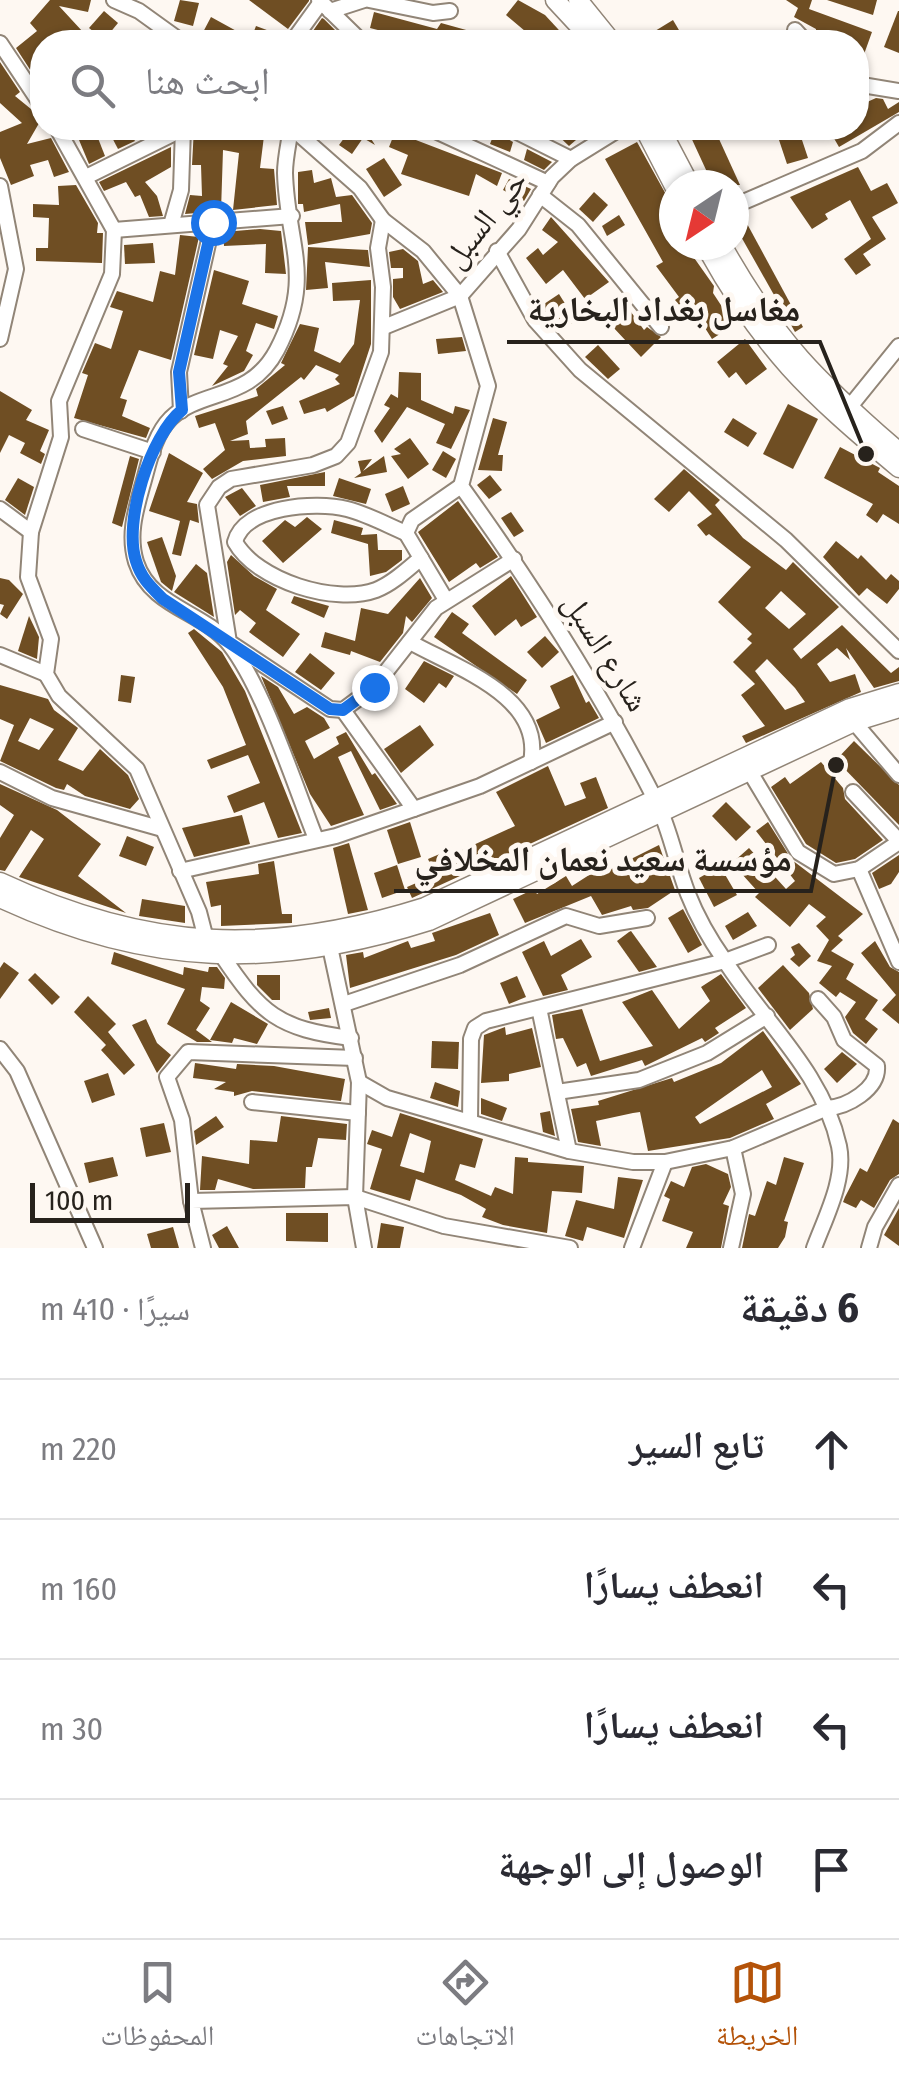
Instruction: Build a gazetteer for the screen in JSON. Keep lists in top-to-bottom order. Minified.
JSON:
{"streets":{"street":["حي السبل","شارع السبل"]},"places":["مغاسل بغداد البخارية","مؤسسة سعيد نعمان المخلافي"],"scale_bar":"100 m","north":"bottom left","page":{"search":"ابحث هنا","scale":"100 m","heading":["6 دقيقة","سيرًا · 410 m"],"list":[["تابع السير","220 m"],["انعطف يسارًا","160 m"],["انعطف يسارًا","30 m"],"الوصول إلى الوجهة"],"nav":["الخريطة","الاتجاهات","المحفوظات"]}}
